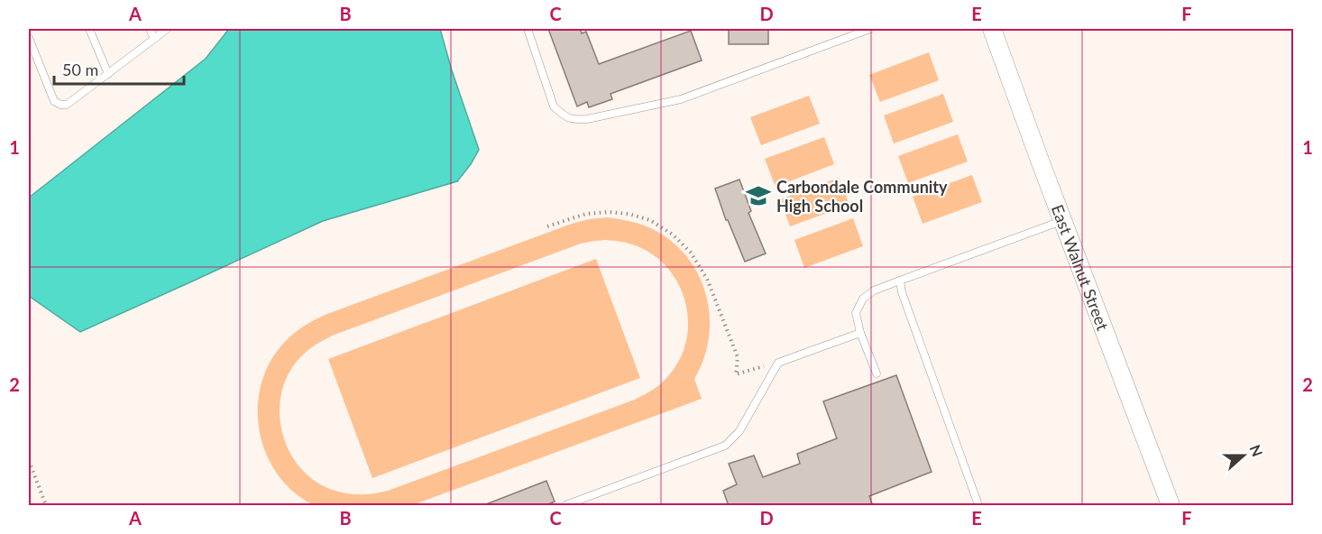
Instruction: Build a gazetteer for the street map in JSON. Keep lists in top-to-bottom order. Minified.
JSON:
{"streets":{"street":["East Walnut Street"]},"places":{"school or university":["Carbondale Community High School"]},"scale_bar":"50 m","north":"right","grid":{"columns":["A","B","C","D","E","F"],"rows":["1","2"]}}
